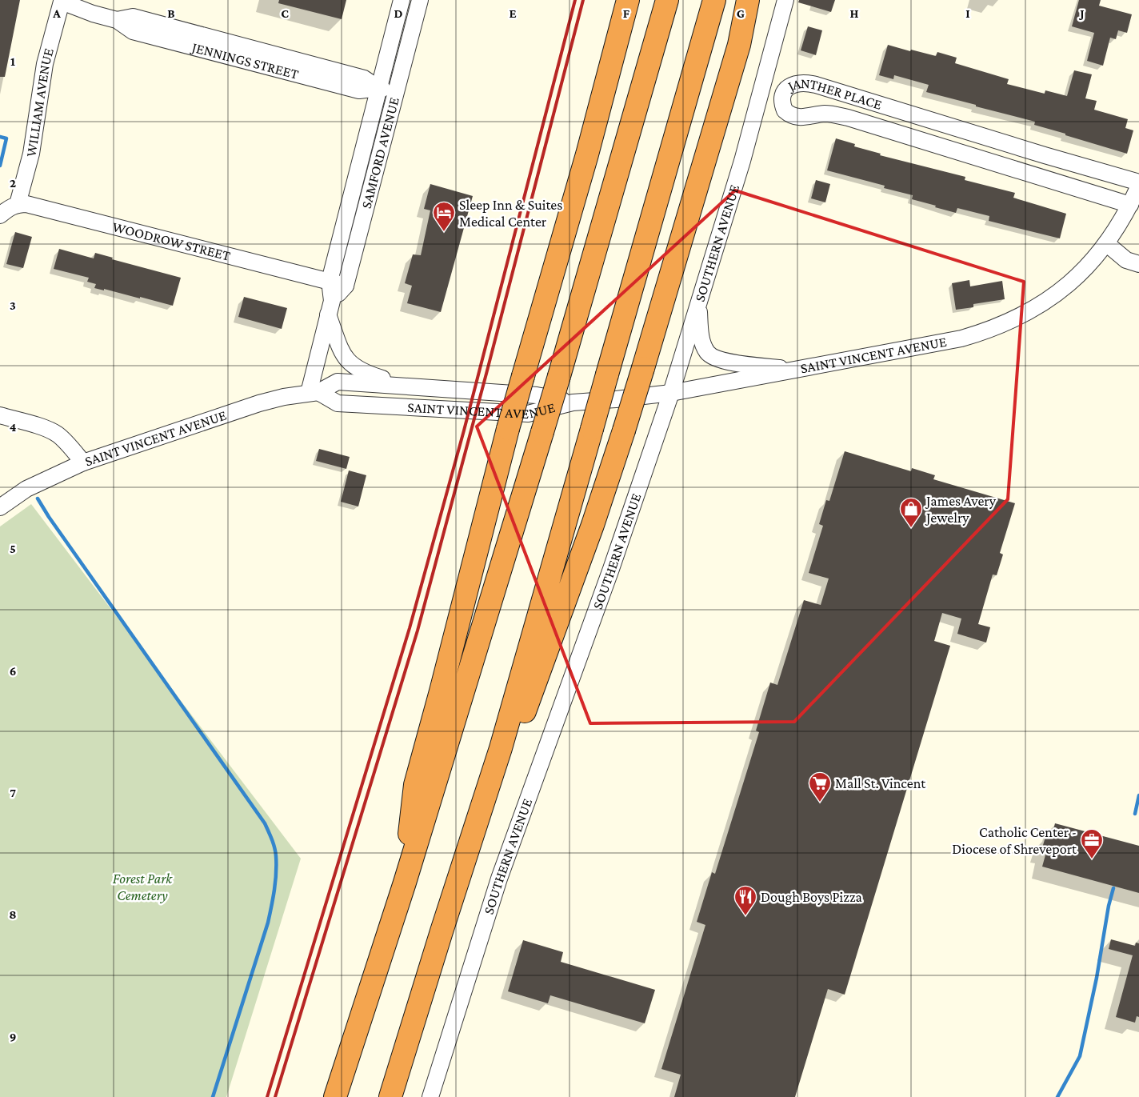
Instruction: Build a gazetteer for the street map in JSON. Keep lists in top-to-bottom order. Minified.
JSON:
{"streets":{"street":["JENNINGS STREET","JANTHER PLACE","WILLIAM AVENUE","SAMFORD AVENUE","WOODROW STREET","SOUTHERN AVENUE","SAINT VINCENT AVENUE"]},"crossings":[["JENNINGS STREET","WILLIAM AVENUE"],["JENNINGS STREET","SAMFORD AVENUE"],["JANTHER PLACE","SAINT VINCENT AVENUE"],["WILLIAM AVENUE","WOODROW STREET"],["SAMFORD AVENUE","WOODROW STREET"],["SAMFORD AVENUE","SAINT VINCENT AVENUE"],["SOUTHERN AVENUE","SAINT VINCENT AVENUE"]],"parks":["Forest Park Cemetery"],"places":{"hotel":["Sleep Inn & Suites Medical Center"],"shop":["James Avery Jewelry"],"supermarket":["Mall St. Vincent"],"office":["Catholic Center - Diocese of Shreveport"],"restaurant":["Dough Boys Pizza"]},"grid":{"columns":["A","B","C","D","E","F","G","H","I","J"],"rows":["1","2","3","4","5","6","7","8","9"]}}
